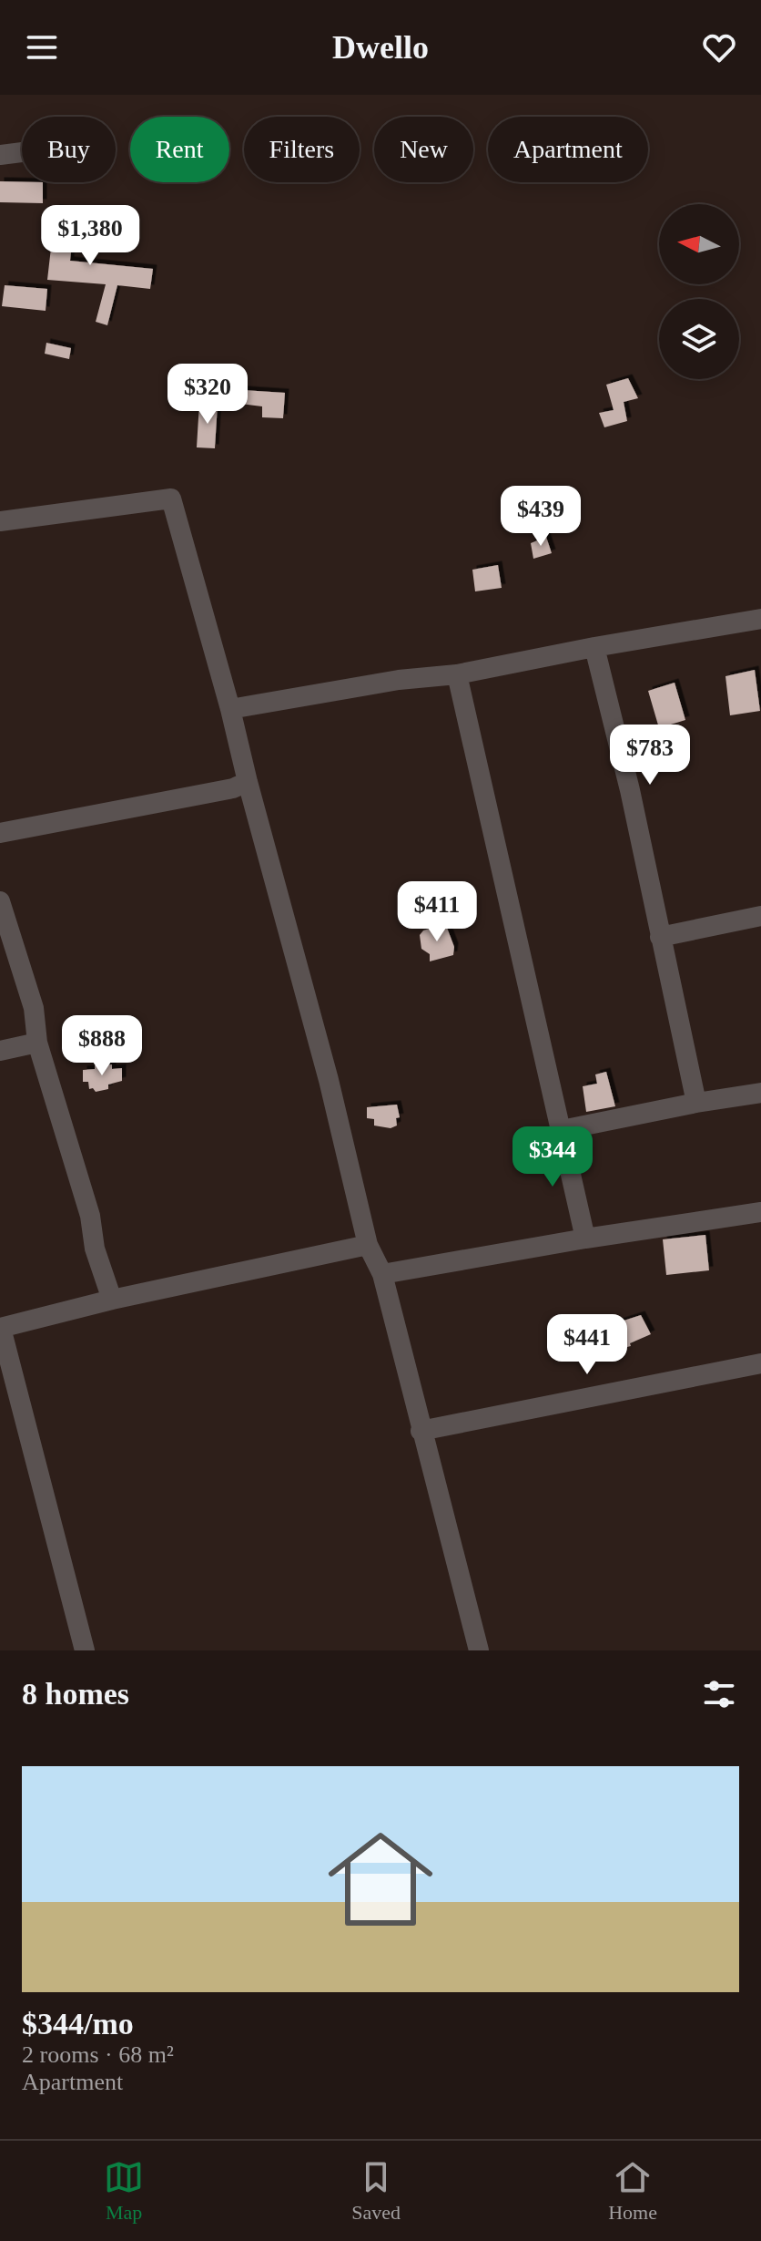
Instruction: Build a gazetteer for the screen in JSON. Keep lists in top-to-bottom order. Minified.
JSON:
{"north":"left","page":{"header":"Dwello","chip":["Buy","Rent","Filters","New","Apartment"],"price":["$1,380","$320","$439","$783","$411","$888","$344","$441"],"heading":"8 homes","list":[{"name":"$344/mo","note":"2 rooms · 68 m² · Apartment"}],"tabs":["Map","Saved","Home"]}}
